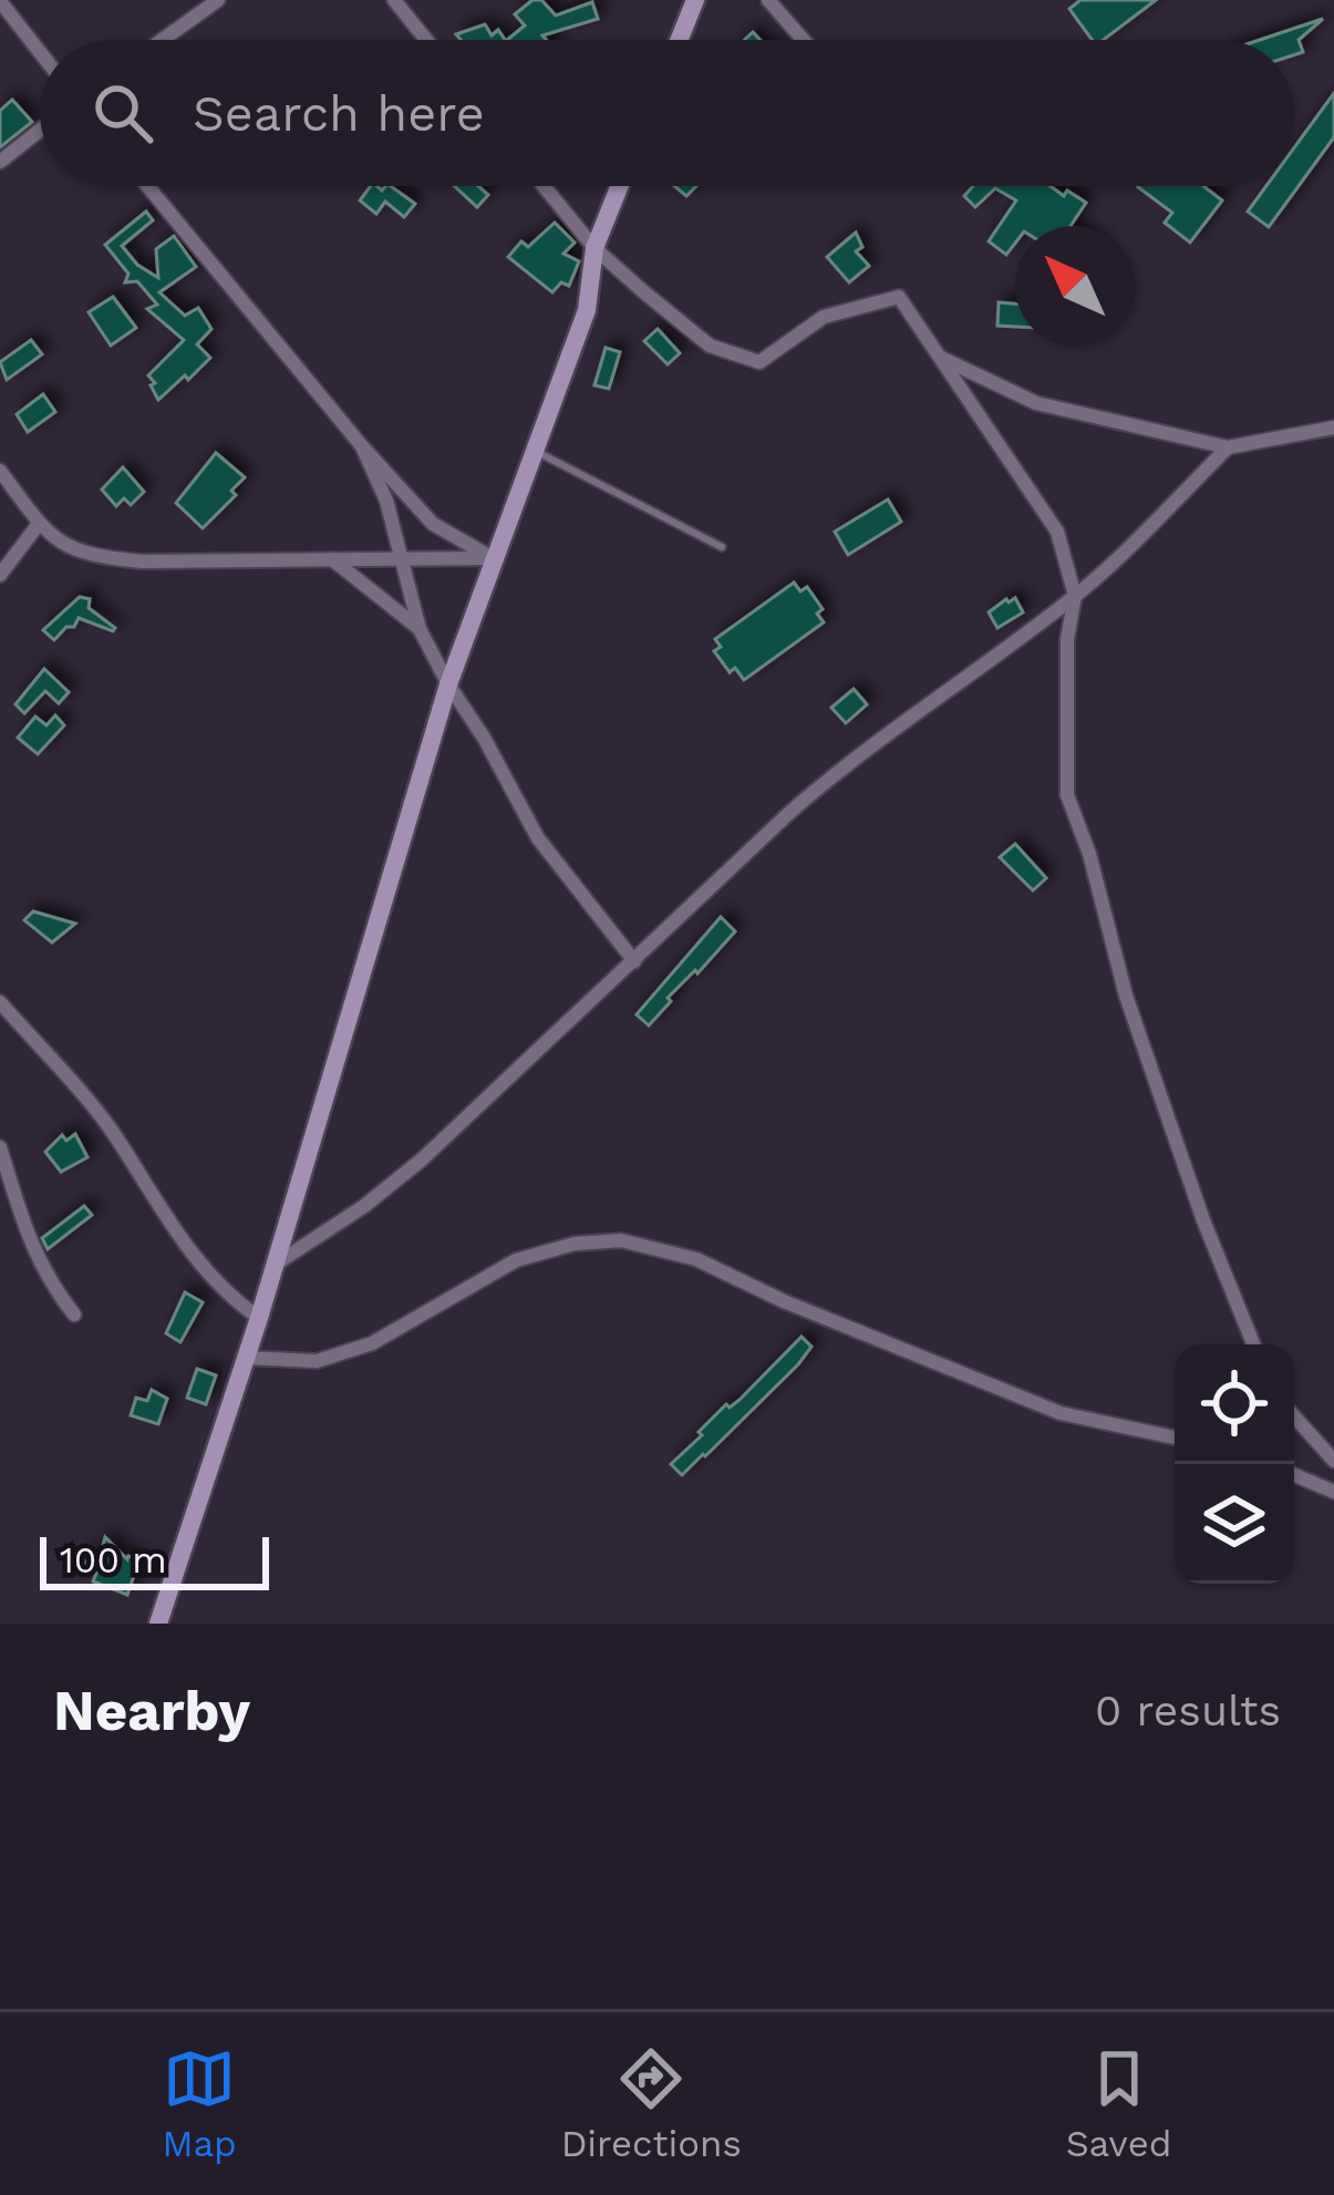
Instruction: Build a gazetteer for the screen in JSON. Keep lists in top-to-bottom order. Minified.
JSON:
{"scale_bar":"100 m","north":"top left","page":{"search":"Search here","scale":"100 m","heading":["Nearby","0 results"],"nav":["Map","Directions","Saved"]}}
